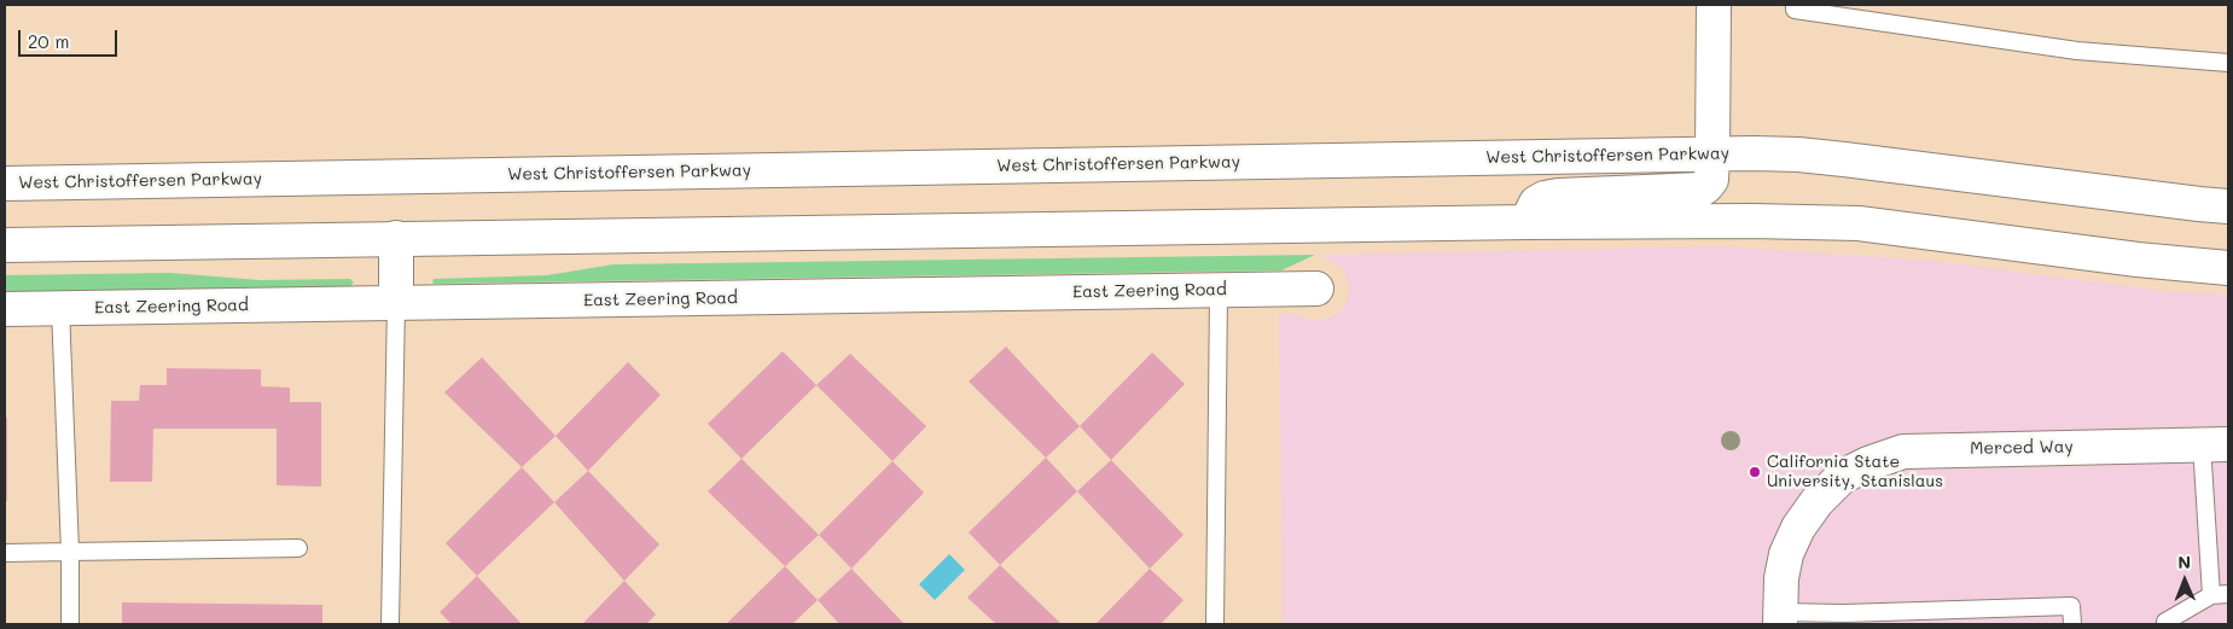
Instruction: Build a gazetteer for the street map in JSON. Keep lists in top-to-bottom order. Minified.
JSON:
{"streets":{"street":["West Christoffersen Parkway","East Zeering Road","Merced Way"]},"places":["California State University, Stanislaus"],"scale_bar":"20 m","north":"top"}
